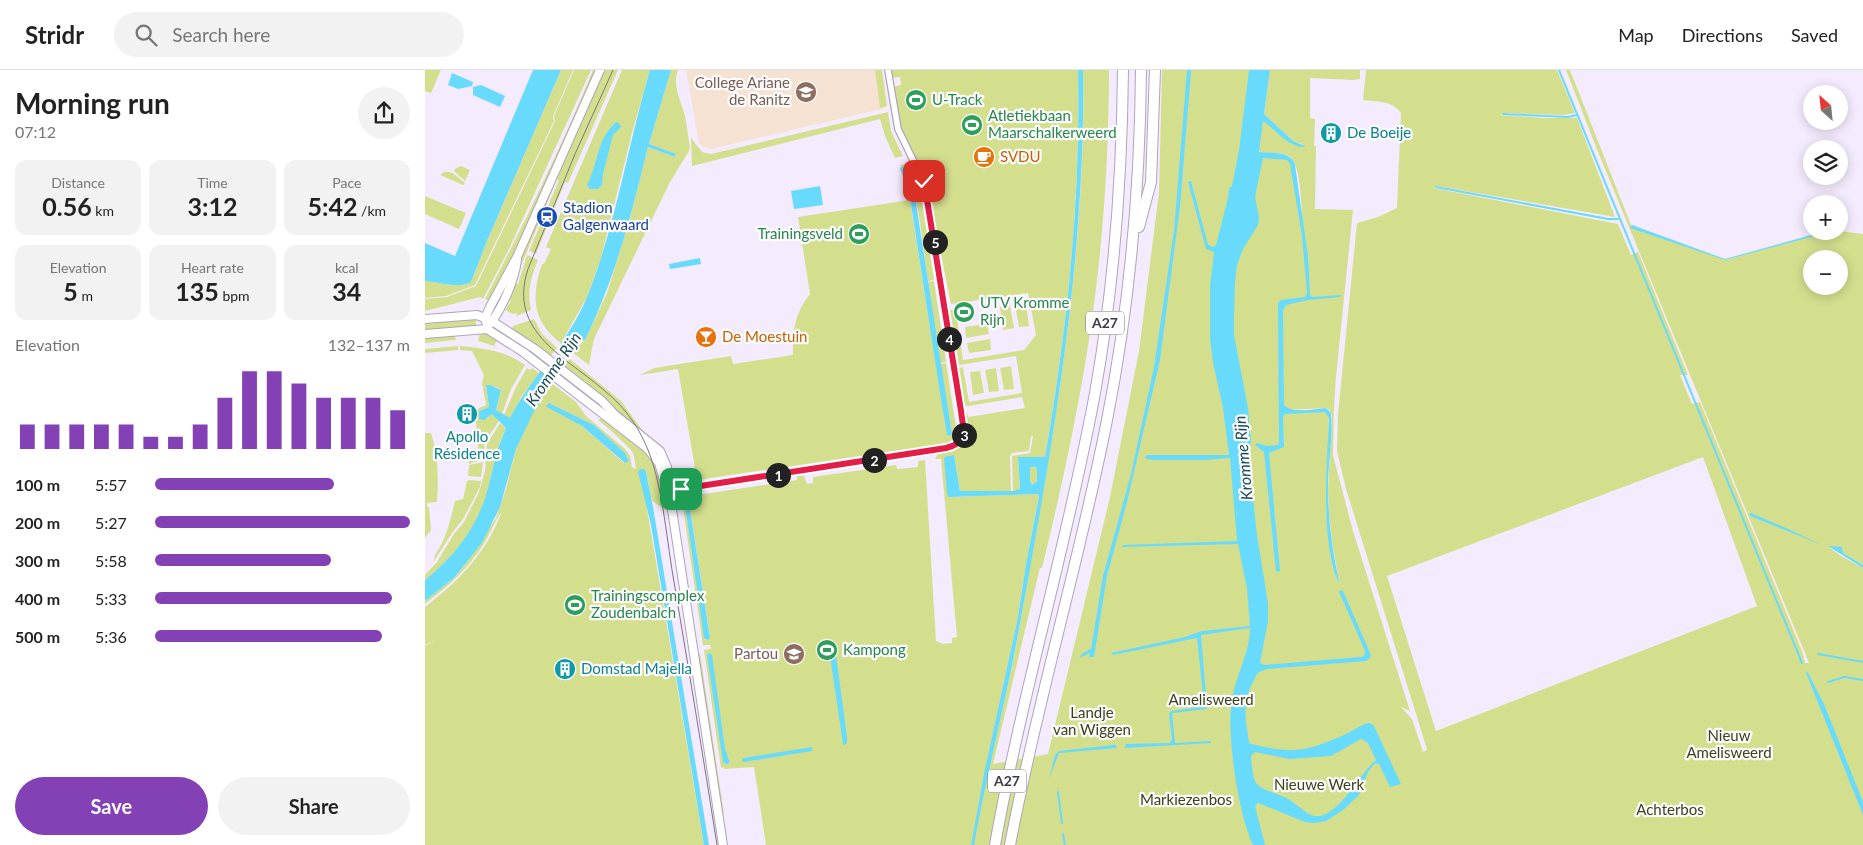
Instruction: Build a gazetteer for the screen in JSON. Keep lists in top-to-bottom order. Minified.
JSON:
{"streets":{"highway":["A27"]},"water":["Kromme Rijn"],"parks":["Amelisweerd","Landje van Wiggen","Nieuw Amelisweerd","Nieuwe Werk","Markiezenbos","Achterbos"],"places":{"school or university":["College Ariane de Ranitz","Partou"],"sports":["U-Track","Atletiekbaan Maarschalkerweerd","Trainingsveld","UTV Kromme Rijn","Trainingscomplex Zoudenbalch","Kampong"],"building":["De Boeije","Apollo Résidence","Domstad Majella"],"cafe":["SVDU"],"station":["Stadion Galgenwaard"],"bar":["De Moestuin"]},"north":"top left","page":{"header":"Stridr","search":"Search here","nav":["Map","Directions","Saved"],"heading":["Morning run","07:12"],"map_buttons":["+","−"],"stats":[["Distance","0.56 km"],["Time","3:12"],["Pace","5:42 /km"],["Elevation","5 m"],["Heart rate","135 bpm"],["kcal","34"]],"pins":["5","4","3","2","1"],"chart":["Elevation","132–137 m"],"list":[{"name":"100 m","note":"5:57"},{"name":"200 m","note":"5:27"},{"name":"300 m","note":"5:58"},{"name":"400 m","note":"5:33"},{"name":"500 m","note":"5:36"}],"buttons":["Save","Share"]}}
